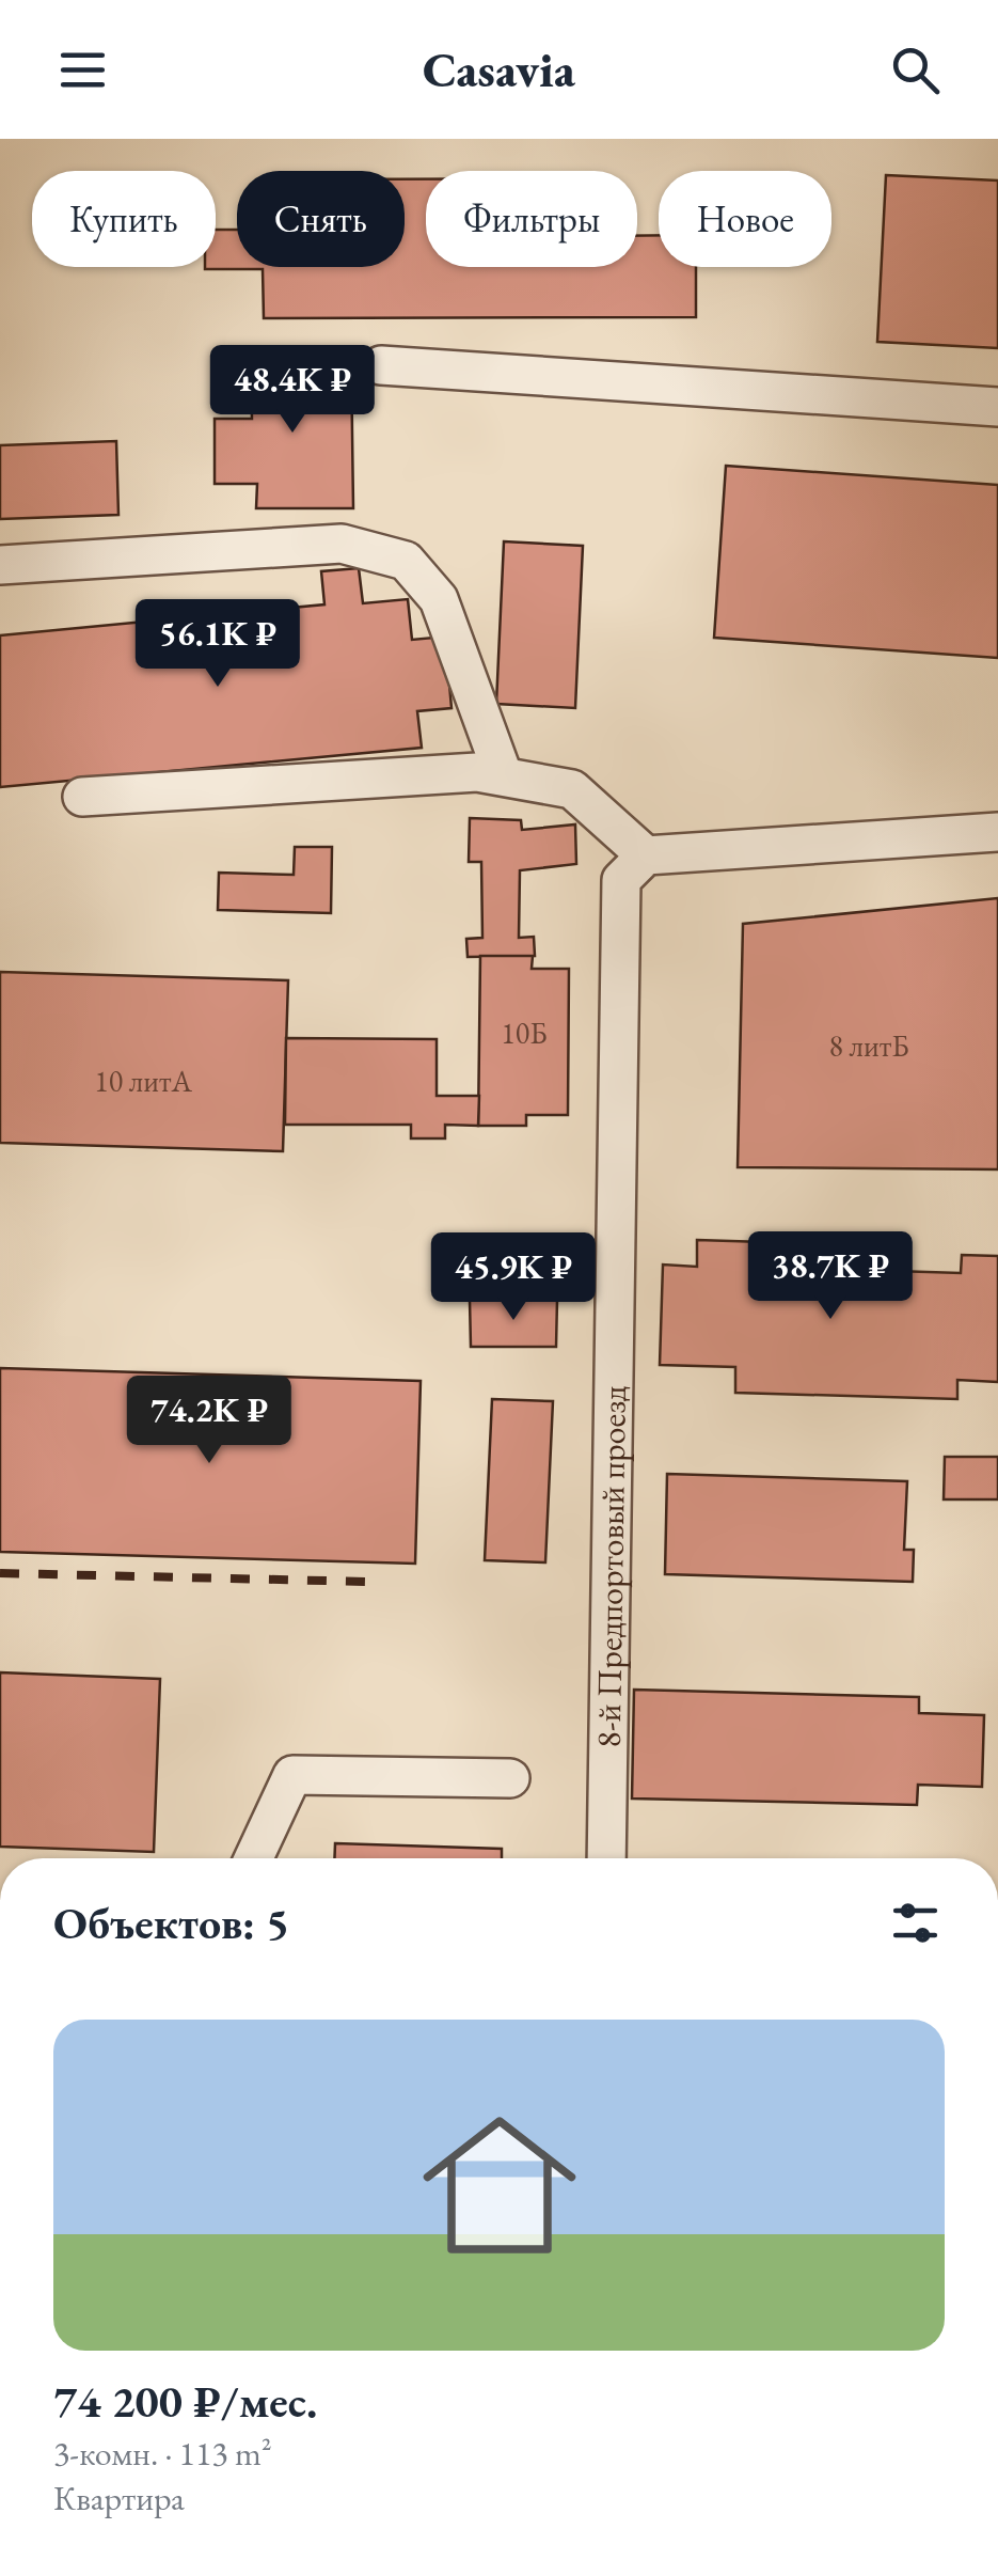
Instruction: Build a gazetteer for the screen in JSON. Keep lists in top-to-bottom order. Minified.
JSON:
{"streets":{"street":["8-й Предпортовый проезд"]},"house_numbers":["10Б","8 литБ","10 литА"],"page":{"header":"Casavia","chip":["Купить","Снять","Фильтры","Новое"],"price":["48.4K ₽","56.1K ₽","38.7K ₽","45.9K ₽","74.2K ₽"],"heading":"Объектов: 5","list":[{"name":"74 200 ₽/мес.","note":"3-комн. · 113 m² · Квартира"}]}}
